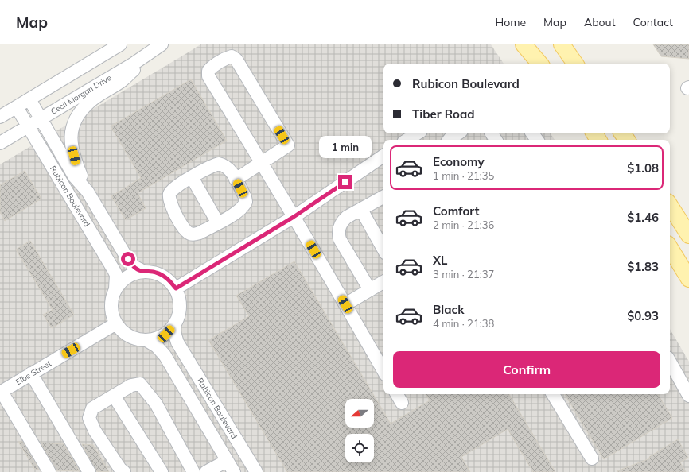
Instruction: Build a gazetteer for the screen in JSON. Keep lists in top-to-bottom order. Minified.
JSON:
{"streets":{"street":["Cecil Morgan Drive","Rubicon Boulevard","Elbe Street"]},"crossings":[["Cecil Morgan Drive","Rubicon Boulevard"],["Rubicon Boulevard","Elbe Street"]],"north":"left","page":{"header":"Map","nav":["Home","Map","About","Contact"],"banner":["Rubicon Boulevard","Tiber Road"],"bubble":"1 min","list":[{"name":"Economy","note":"1 min · 21:35","value":"$1.08"},{"name":"Comfort","note":"2 min · 21:36","value":"$1.46"},{"name":"XL","note":"3 min · 21:37","value":"$1.83"},{"name":"Black","note":"4 min · 21:38","value":"$0.93"}],"buttons":"Confirm"}}
